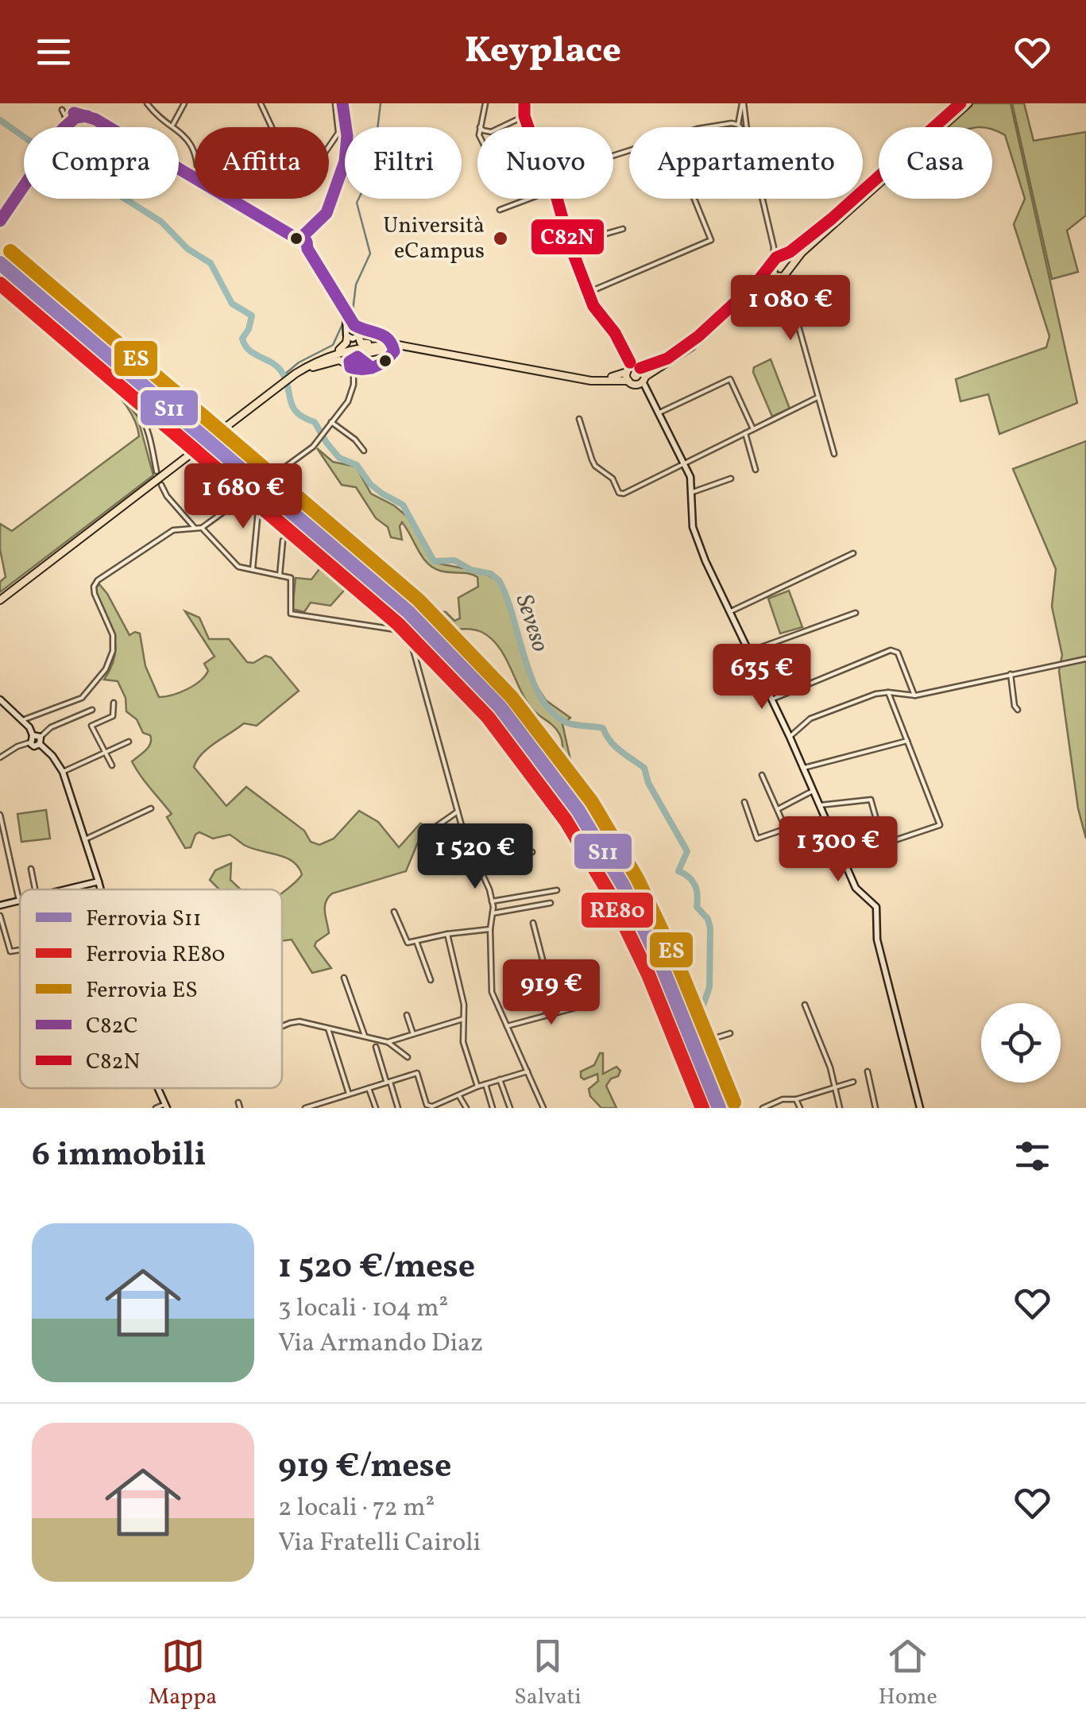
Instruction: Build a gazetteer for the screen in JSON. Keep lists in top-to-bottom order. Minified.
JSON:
{"water":["Seveso"],"places":["Università eCampus"],"lines":["transit line C82C","transit line C82N","rail line ES","rail line S11","rail line RE80"],"legend":["Ferrovia S11","Ferrovia RE80","Ferrovia ES","C82C","C82N"],"page":{"header":"Keyplace","chip":["Compra","Affitta","Filtri","Nuovo","Appartamento","Casa"],"price":["1 080 €","1 680 €","635 €","1 300 €","1 520 €","919 €"],"heading":"6 immobili","list":[{"name":"1 520 €/mese","note":"3 locali · 104 m² · Via Armando Diaz"},{"name":"919 €/mese","note":"2 locali · 72 m² · Via Fratelli Cairoli"}],"tabs":["Mappa","Salvati","Home"]}}
